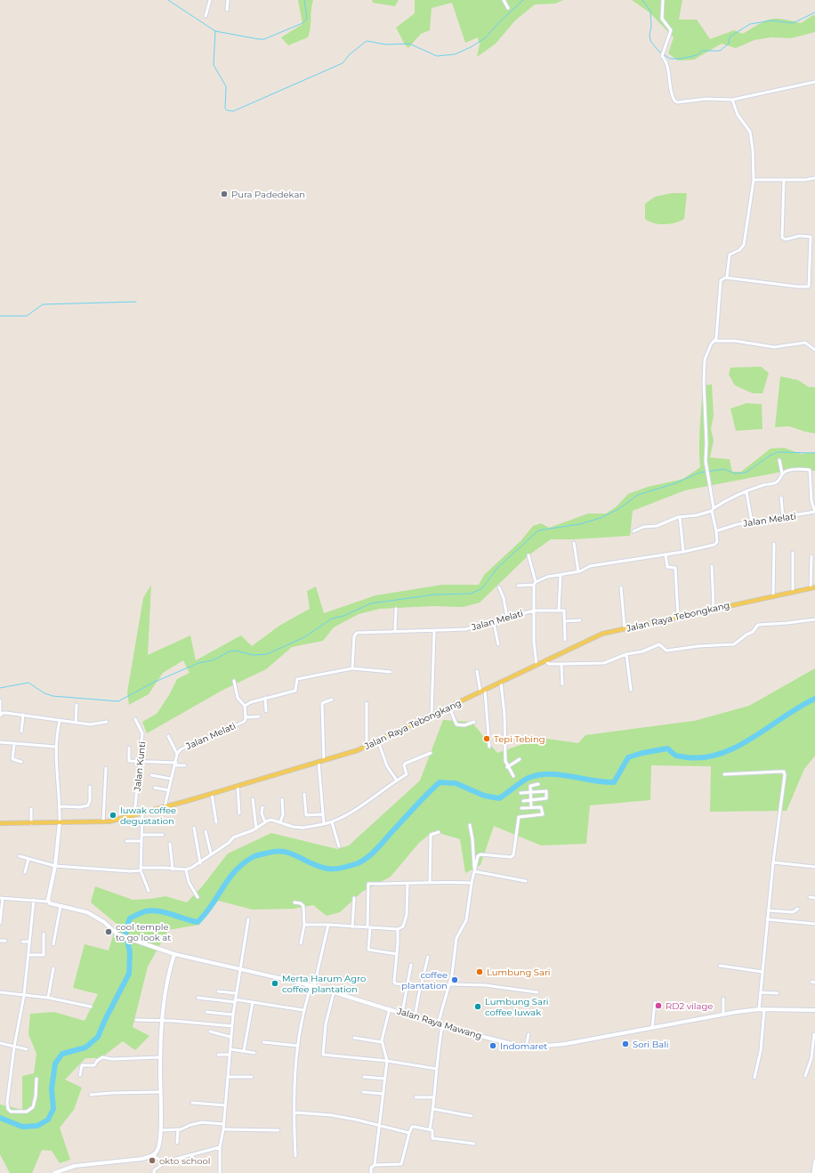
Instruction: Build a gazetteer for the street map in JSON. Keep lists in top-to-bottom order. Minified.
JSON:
{"streets":{"main road":["Jalan Raya Tebongkang","Jalan Raya Mawang"],"street":["Jalan Melati","Jalan Kunti"]},"crossings":[["Jalan Raya Tebongkang","Jalan Kunti"]],"places":["Pura Padedekan","Tepi Tebing","luwak coffee degustation","cool temple to go look at","Lumbung Sari","coffee plantation","Merta Harum Agro coffee plantation","RD2 vilage","Lumbung Sari coffee luwak","Sori Bali","Indomaret","okto school"]}
